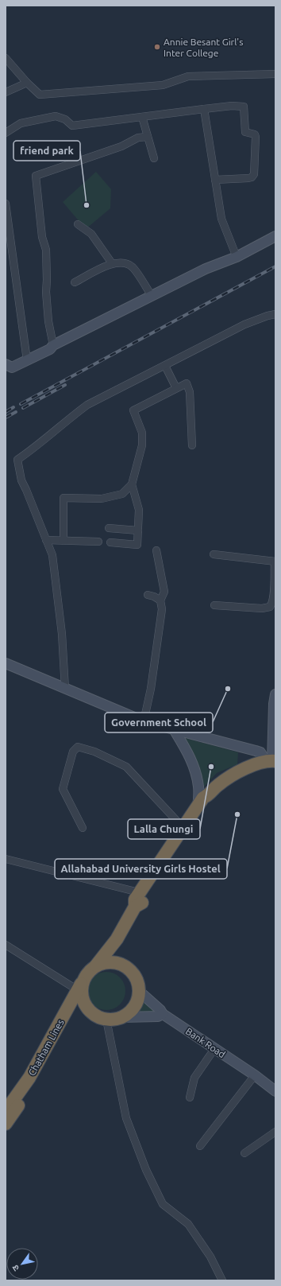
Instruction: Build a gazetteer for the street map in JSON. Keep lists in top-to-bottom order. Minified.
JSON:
{"streets":{"highway":["Chatham Lines"],"street":["Bank Road"]},"crossings":[["Bank Road","Chatham Lines"]],"places":["Annie Besant Girl's Inter College","friend park","Government School","Lalla Chungi","Allahabad University Girls Hostel"],"north":"bottom left"}
